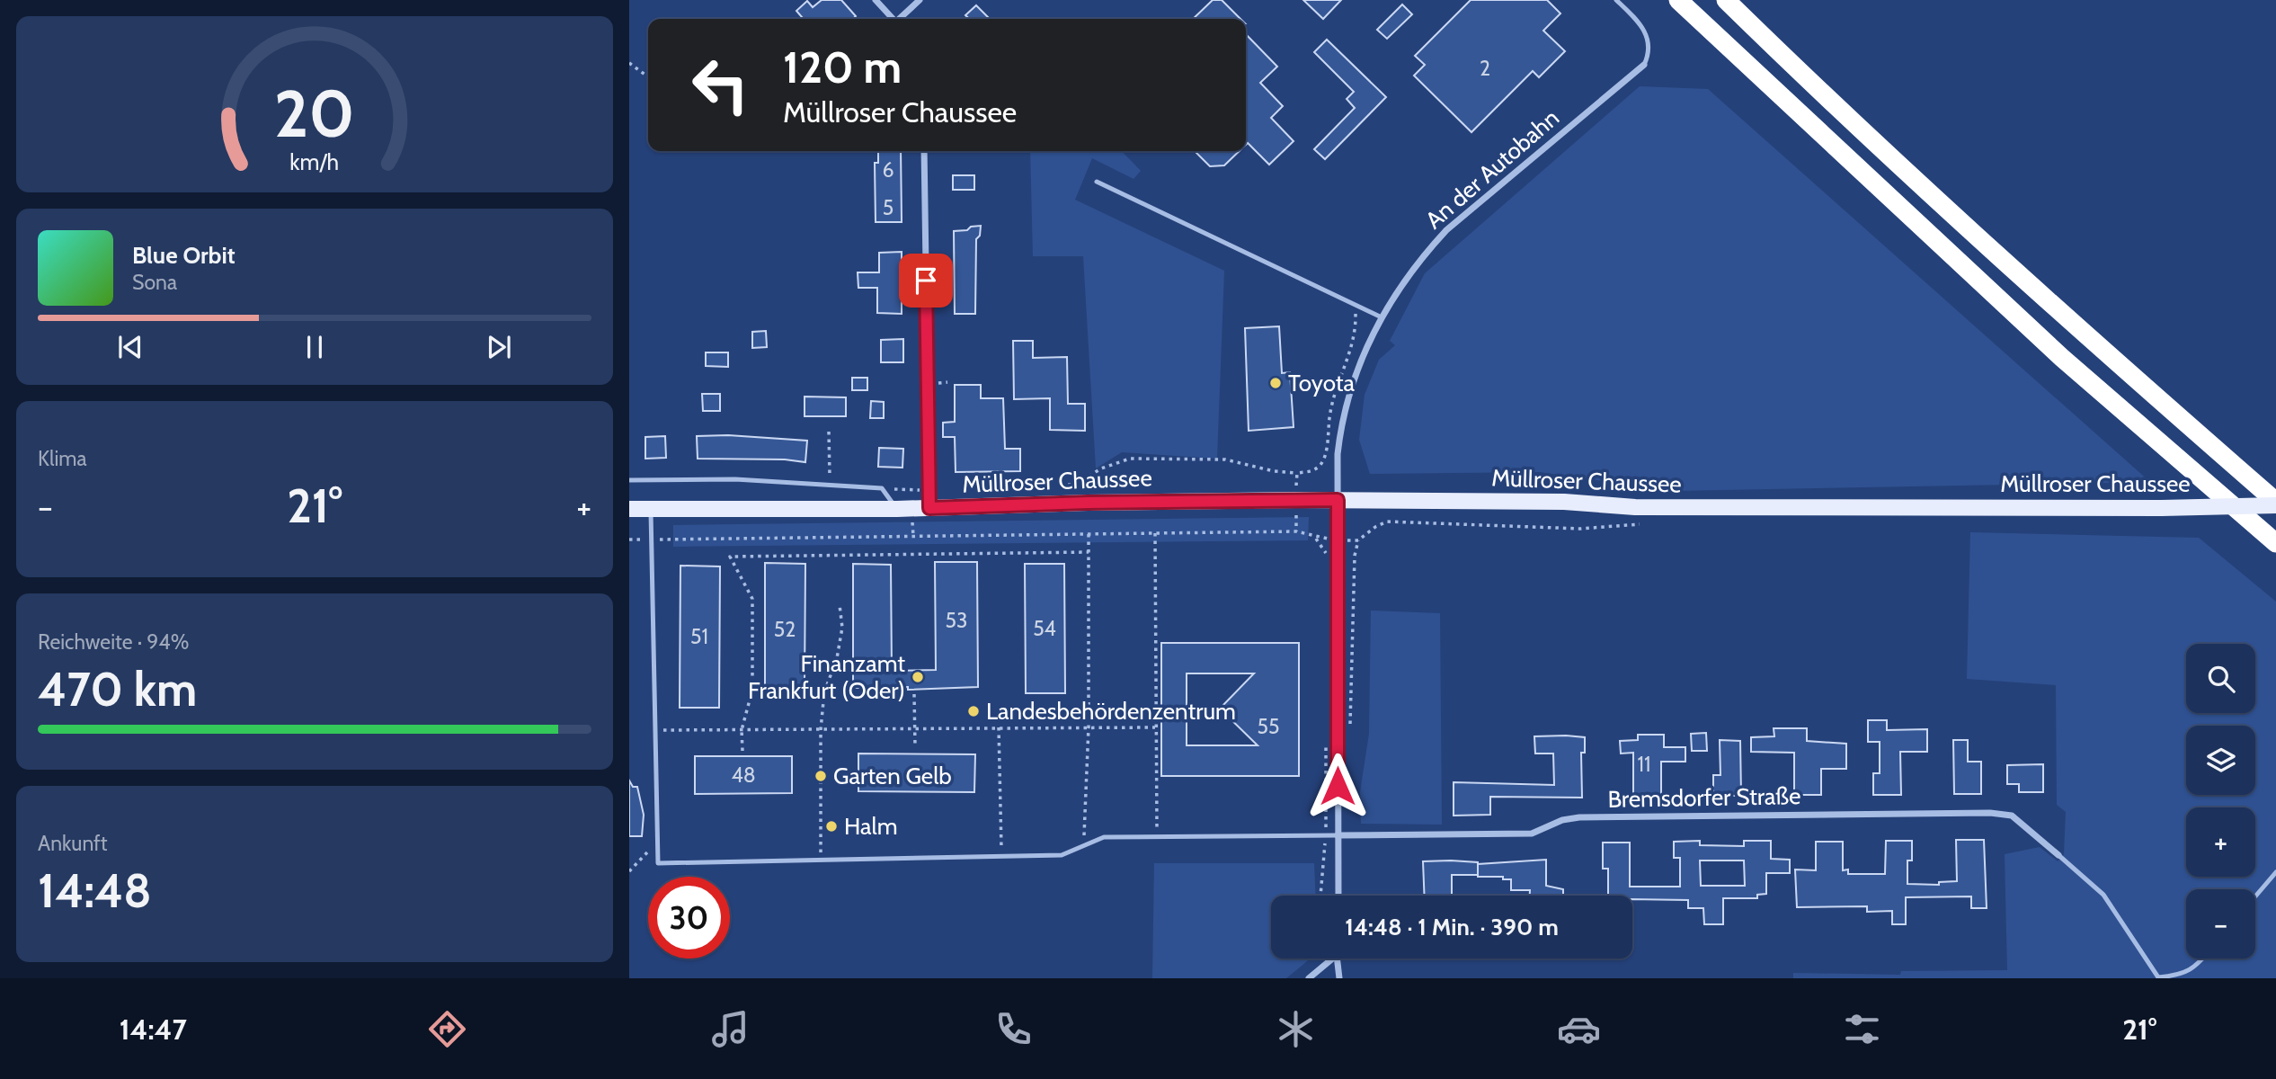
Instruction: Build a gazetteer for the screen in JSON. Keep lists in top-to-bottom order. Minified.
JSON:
{"streets":{"main road":["Müllroser Chaussee"],"street":["An der Autobahn","Bremsdorfer Straße"]},"crossings":[["An der Autobahn","Müllroser Chaussee"],["An der Autobahn","Bremsdorfer Straße"]],"places":["Toyota","Finanzamt Frankfurt (Oder)","Landesbehördenzentrum","Garten Gelb","Halm"],"house_numbers":["2","6","5","53","54","52","51","55","11","48"],"page":{"turn":["120 m","Müllroser Chaussee"],"song":["Blue Orbit","Sona"],"tile":["Klima",["Reichweite · 94%","470 km"],["Ankunft","14:48"]],"heat":["−","21°","+"],"map_buttons":["+","−"],"limit":"30","trip":"14:48 · 1 Min. · 390 m","tabs":["14:47","21°"],"gauge":["20","km/h"]}}
